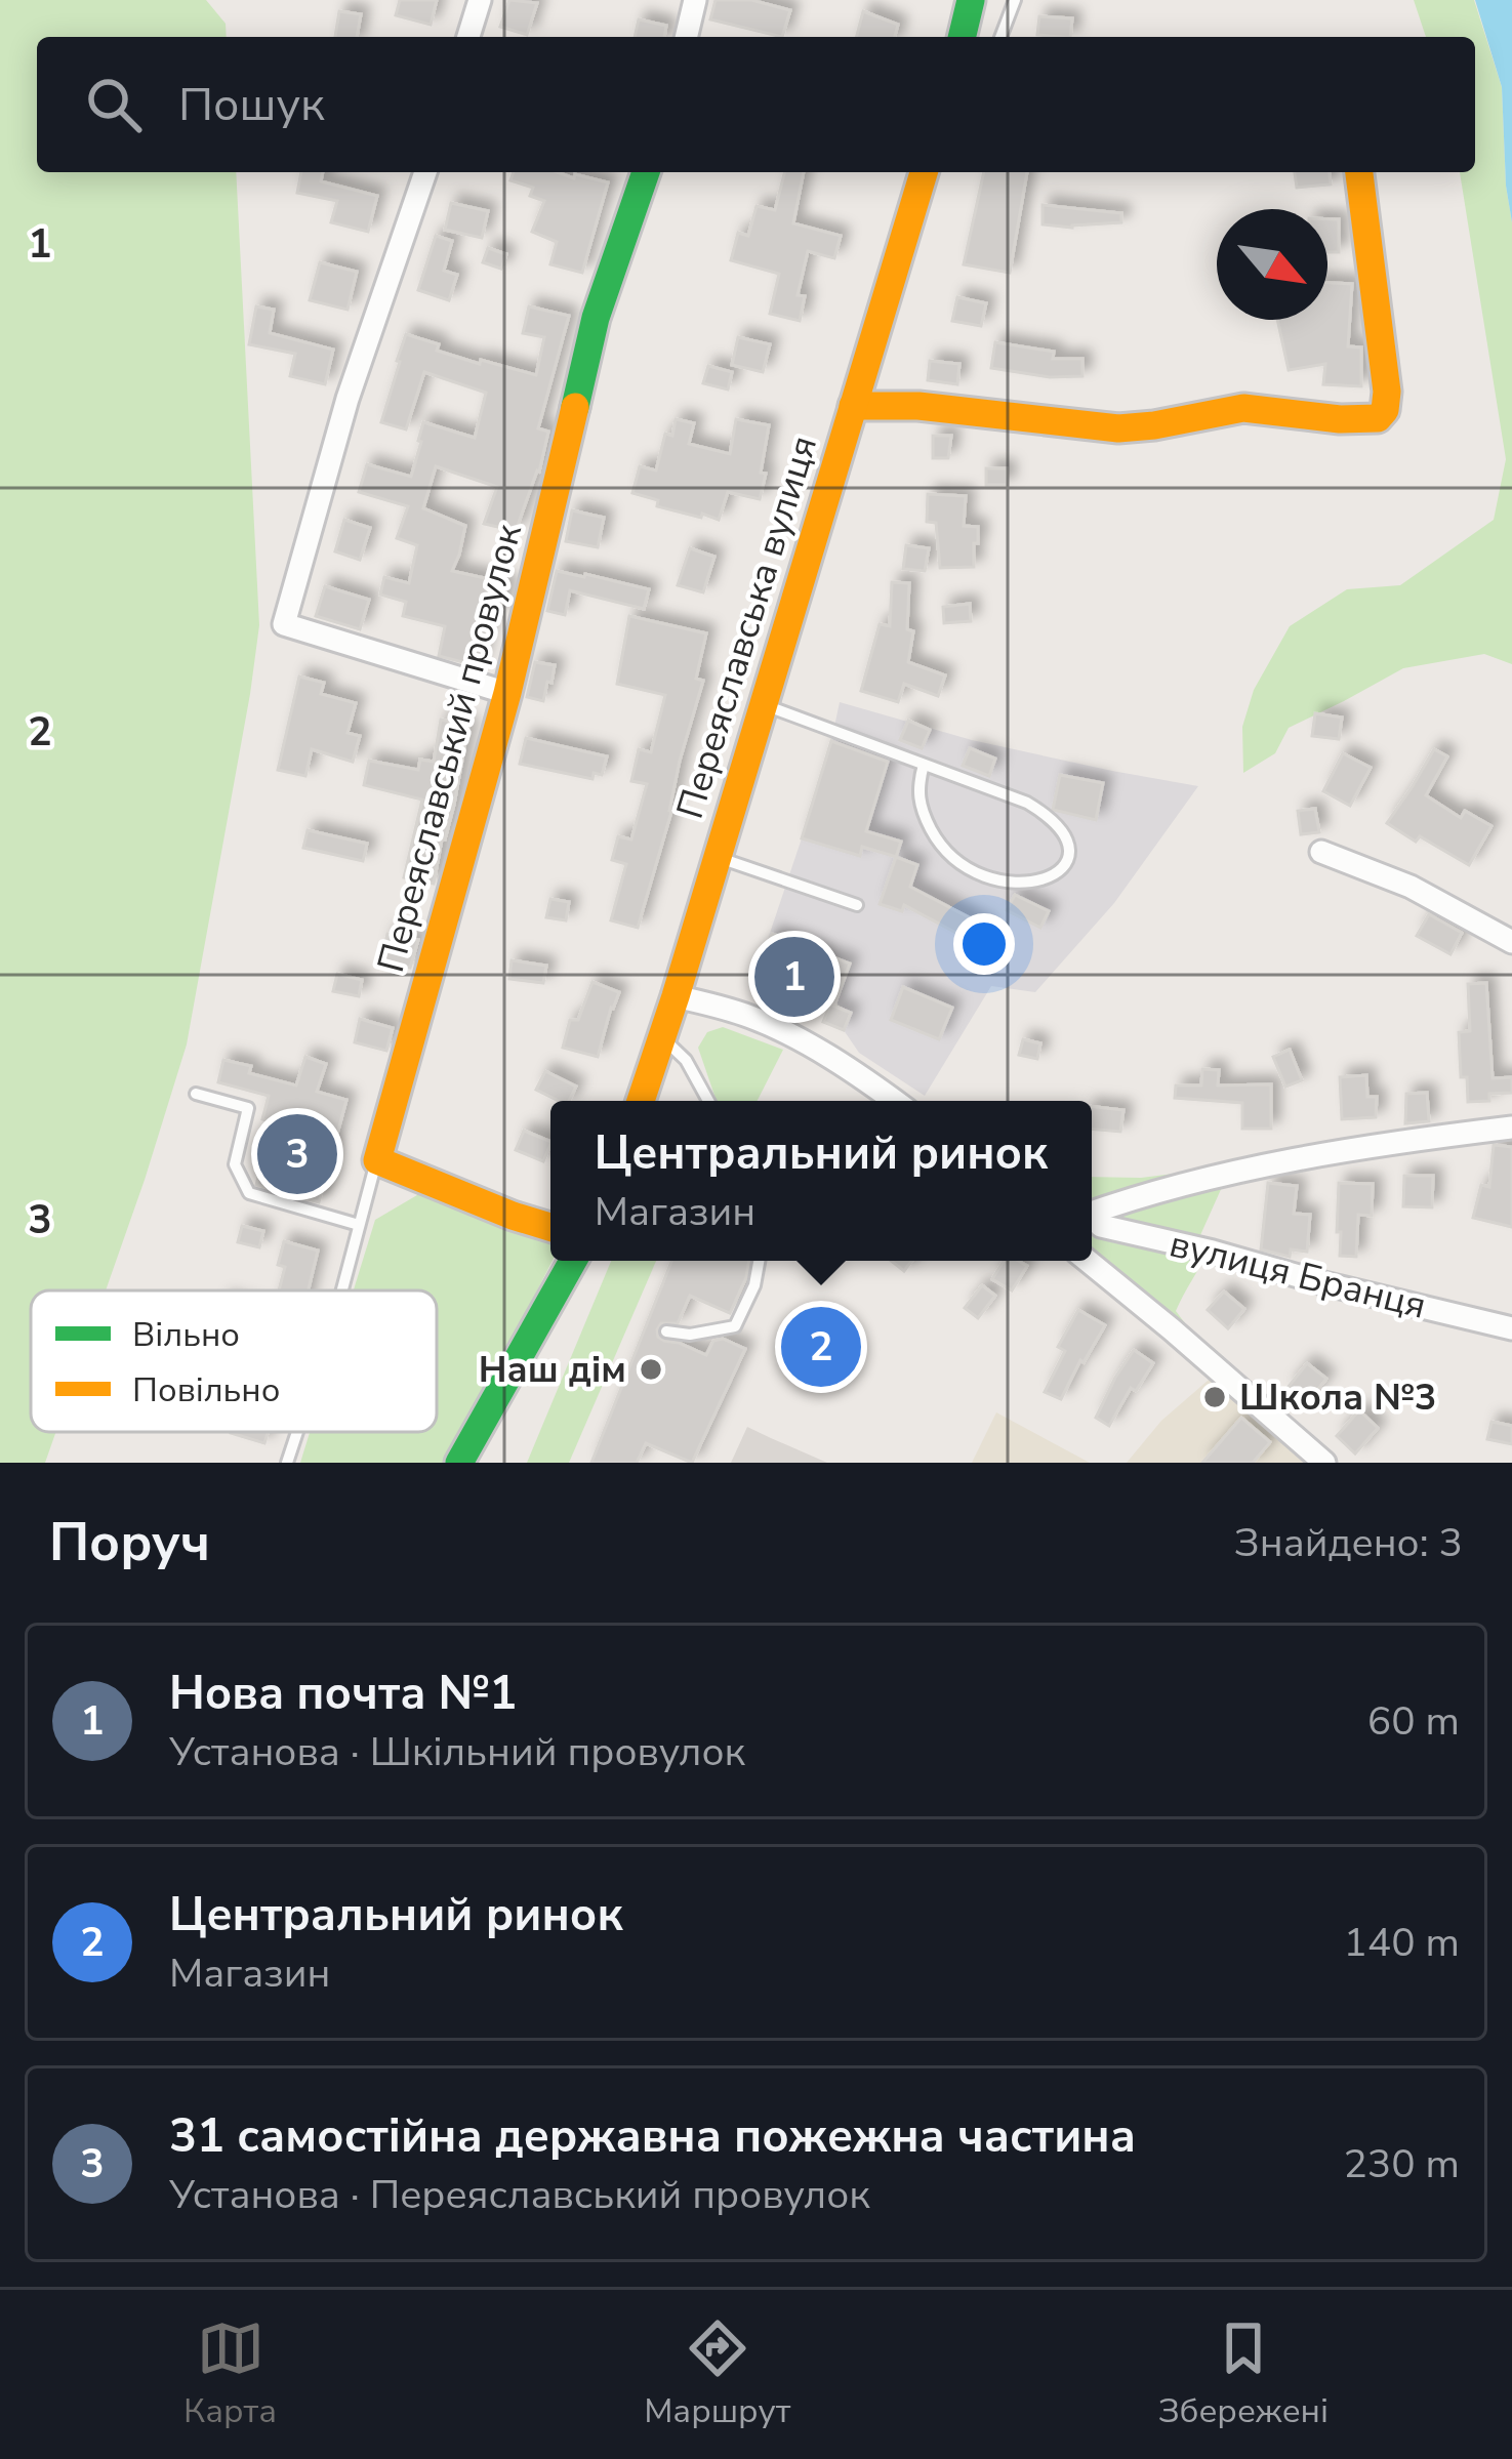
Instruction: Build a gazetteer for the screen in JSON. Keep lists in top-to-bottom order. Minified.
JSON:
{"streets":{"street":["Переяславська вулиця","Переяславський провулок","вулиця Бранця"]},"places":["Наш дім","Школа №3"],"legend":["Вільно","Повільно"],"north":"bottom right","page":{"search":"Пошук","pins":["1","3","2"],"popup":["Центральний ринок","Магазин"],"heading":["Поруч","Знайдено: 3"],"list":[{"mark":"1","name":"Нова почта №1","note":"Установа · Шкільний провулок","value":"60 m"},{"mark":"2","name":"Центральний ринок","note":"Магазин","value":"140 m"},{"mark":"3","name":"31 самостійна державна пожежна частина","note":"Установа · Переяславський провулок","value":"230 m"}],"nav":["Карта","Маршрут","Збережені"]},"grid":{"rows":["1","2","3"]}}
